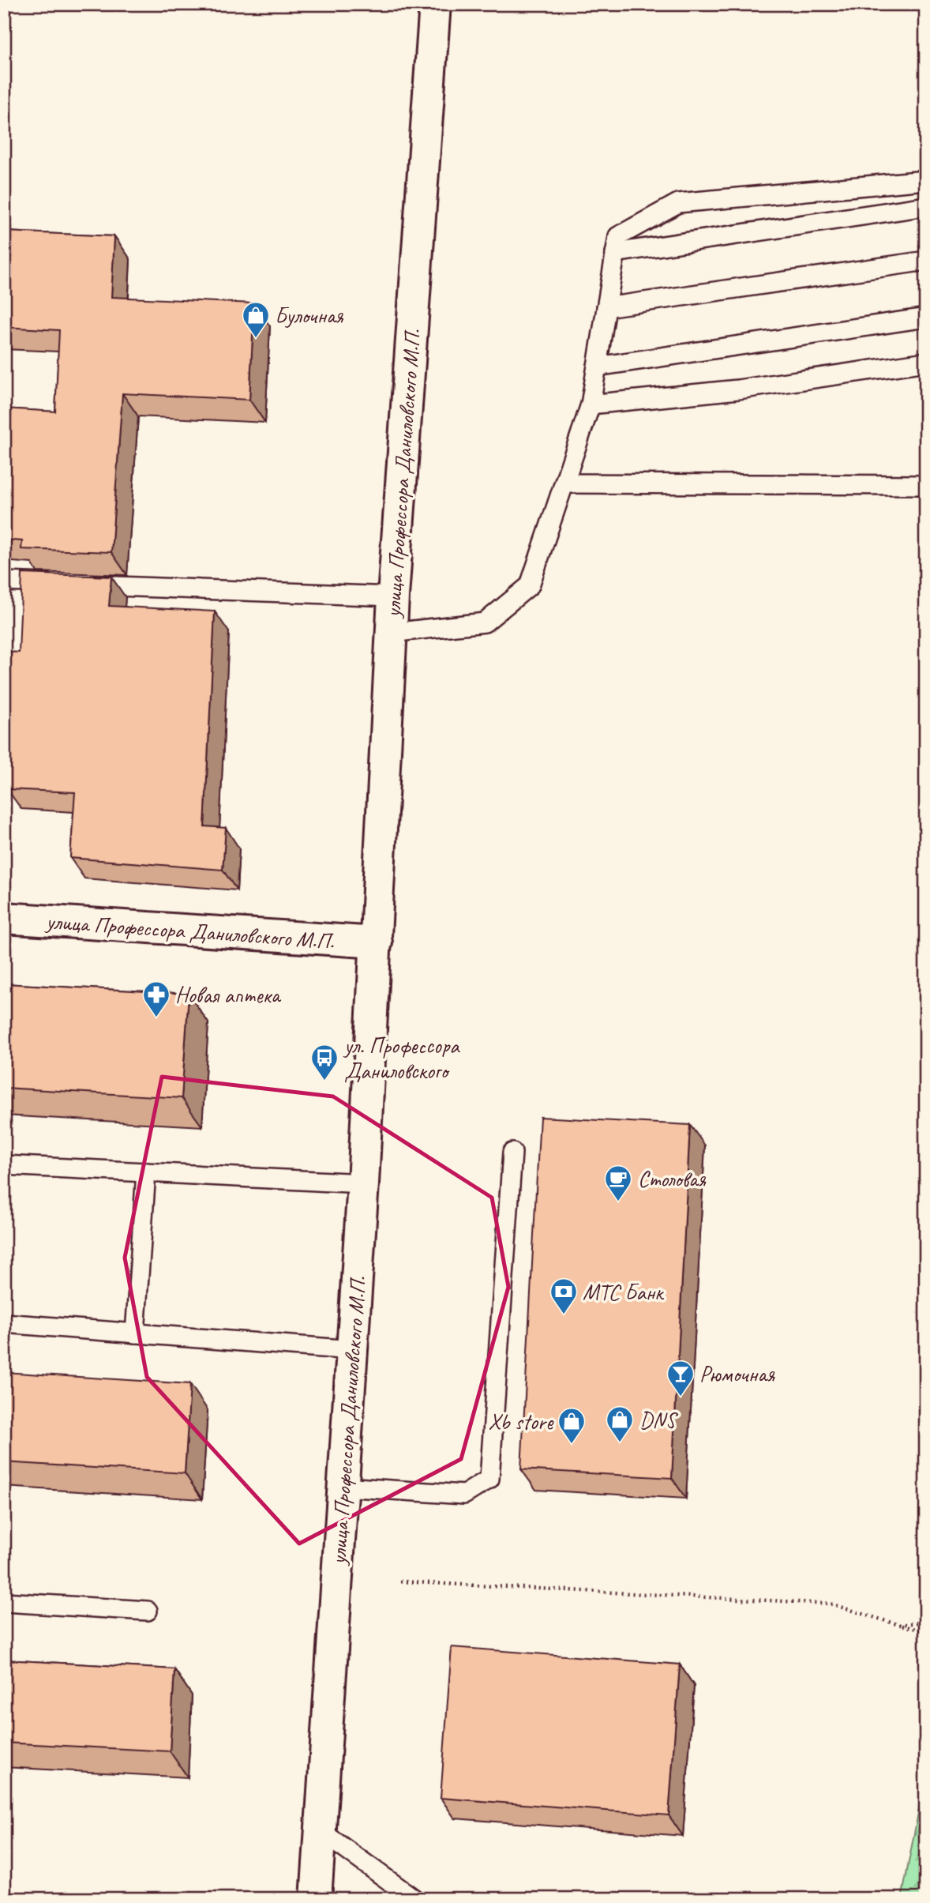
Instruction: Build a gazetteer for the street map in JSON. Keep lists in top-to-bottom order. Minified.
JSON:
{"streets":{"main road":["улица Профессора Даниловского М.П."]},"places":{"shop":["Булочная","DNS","Xb store"],"pharmacy":["Новая аптека"],"bus stop":["ул. Профессора Даниловского"],"cafe":["Столовая"],"bank":["МТС Банк"],"bar":["Рюмочная"]}}
